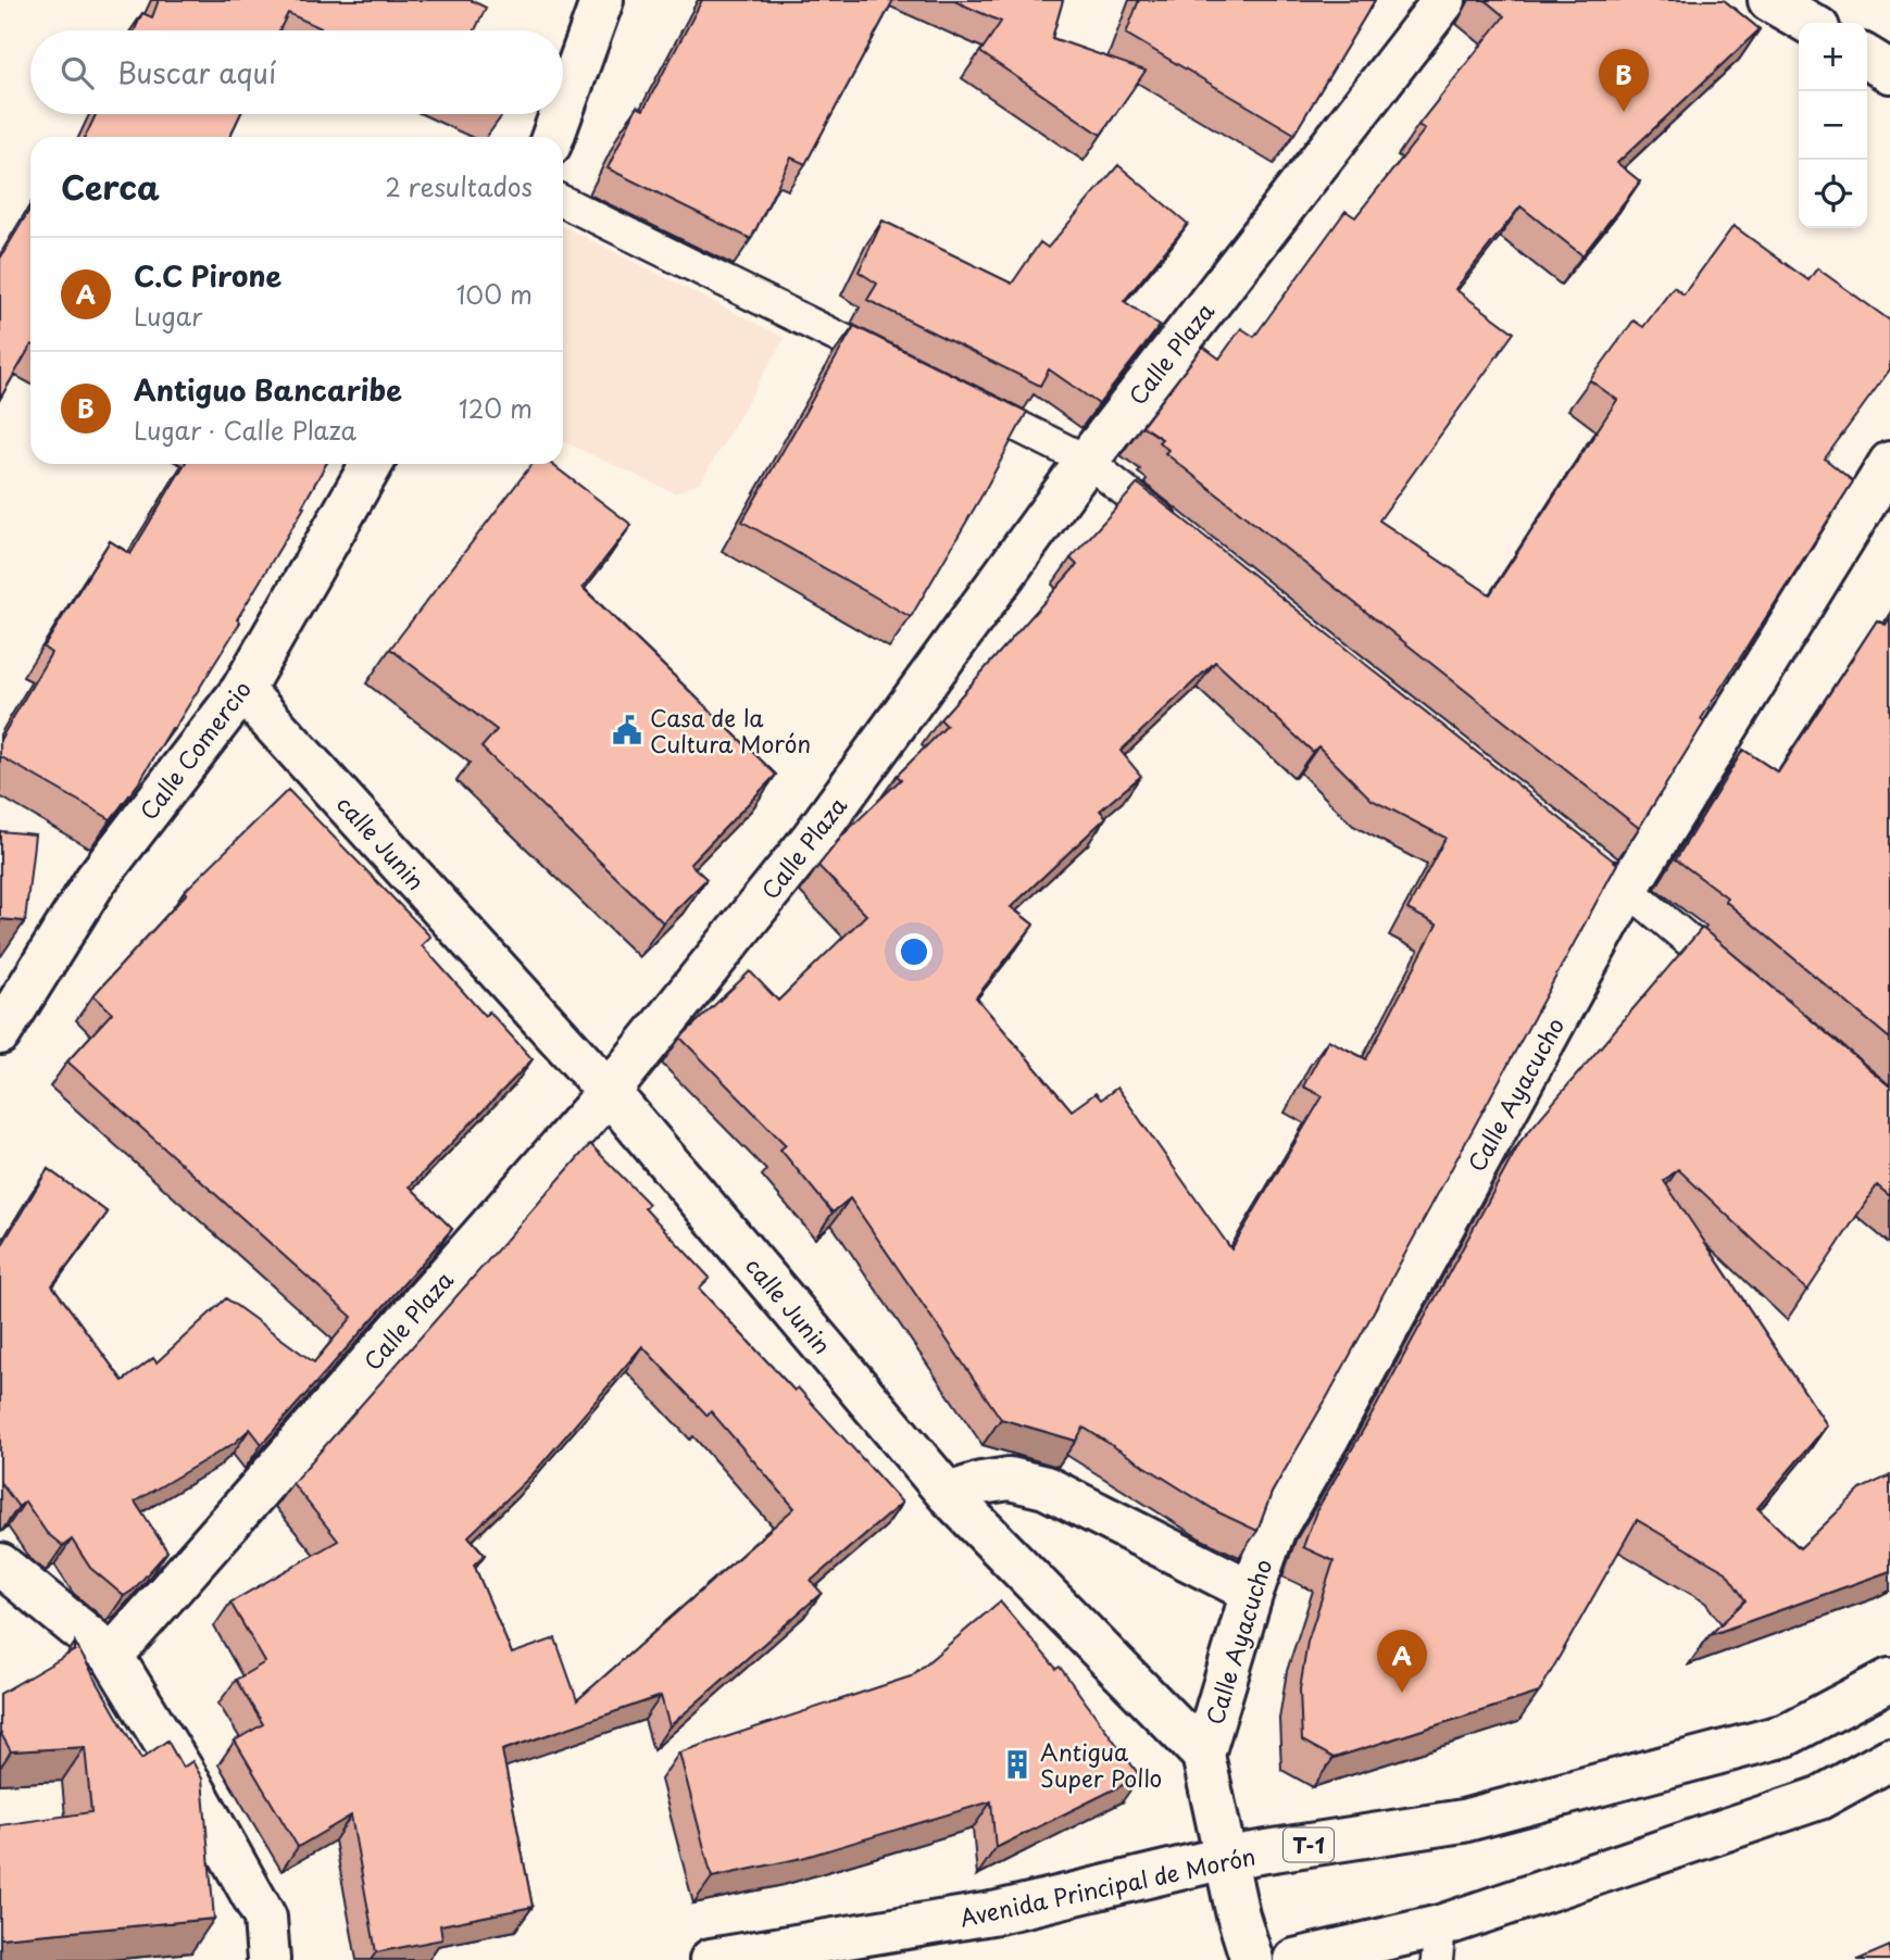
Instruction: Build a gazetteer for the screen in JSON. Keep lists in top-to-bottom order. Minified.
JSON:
{"streets":{"street":["Calle Plaza","Calle Comercio","calle Junin","Calle Ayacucho","T-1","Avenida Principal de Morón"]},"crossings":[["Calle Plaza","calle Junin"],["Calle Comercio","calle Junin"],["calle Junin","Calle Ayacucho"]],"places":{"public building":["Casa de la Cultura Morón"],"building":["Antigua Super Pollo"]},"page":{"map_buttons":["+","−"],"search":"Buscar aquí","pins":["B","A"],"heading":["Cerca","2 resultados"],"list":[{"mark":"A","name":"C.C Pirone","note":"Lugar","value":"100 m"},{"mark":"B","name":"Antiguo Bancaribe","note":"Lugar · Calle Plaza","value":"120 m"}]}}
